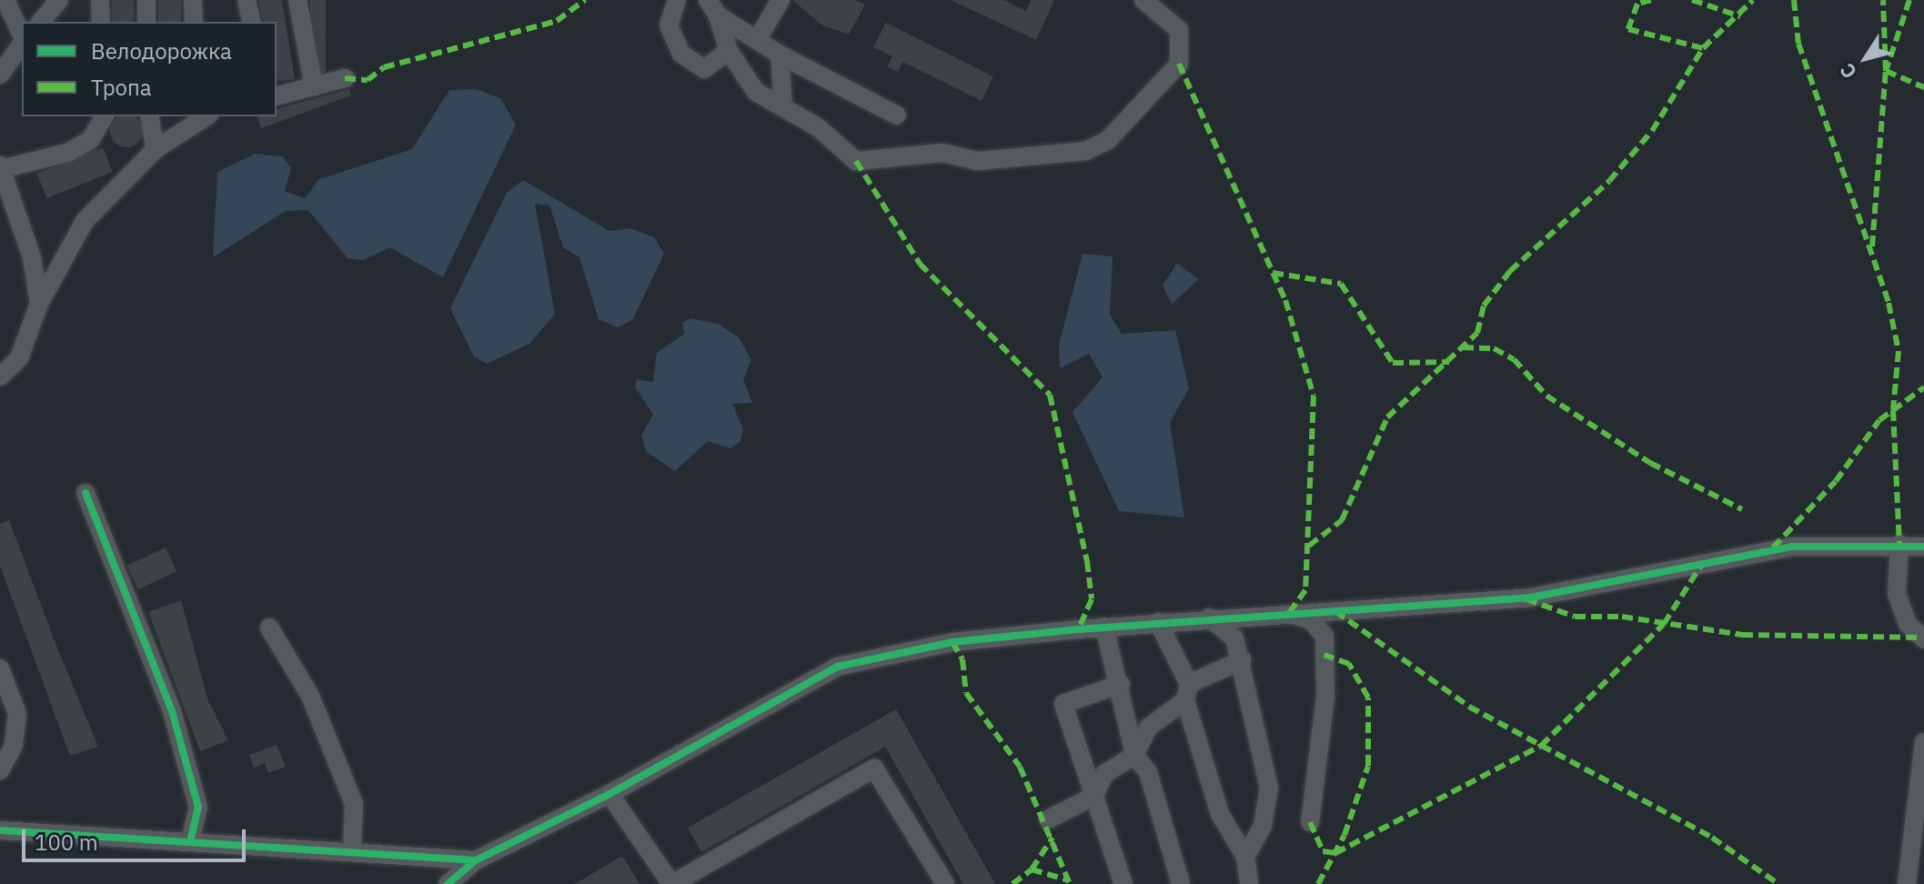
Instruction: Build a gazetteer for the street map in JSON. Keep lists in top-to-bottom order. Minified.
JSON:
{"legend":["Велодорожка","Тропа"],"scale_bar":"100 m","north":"bottom left"}
